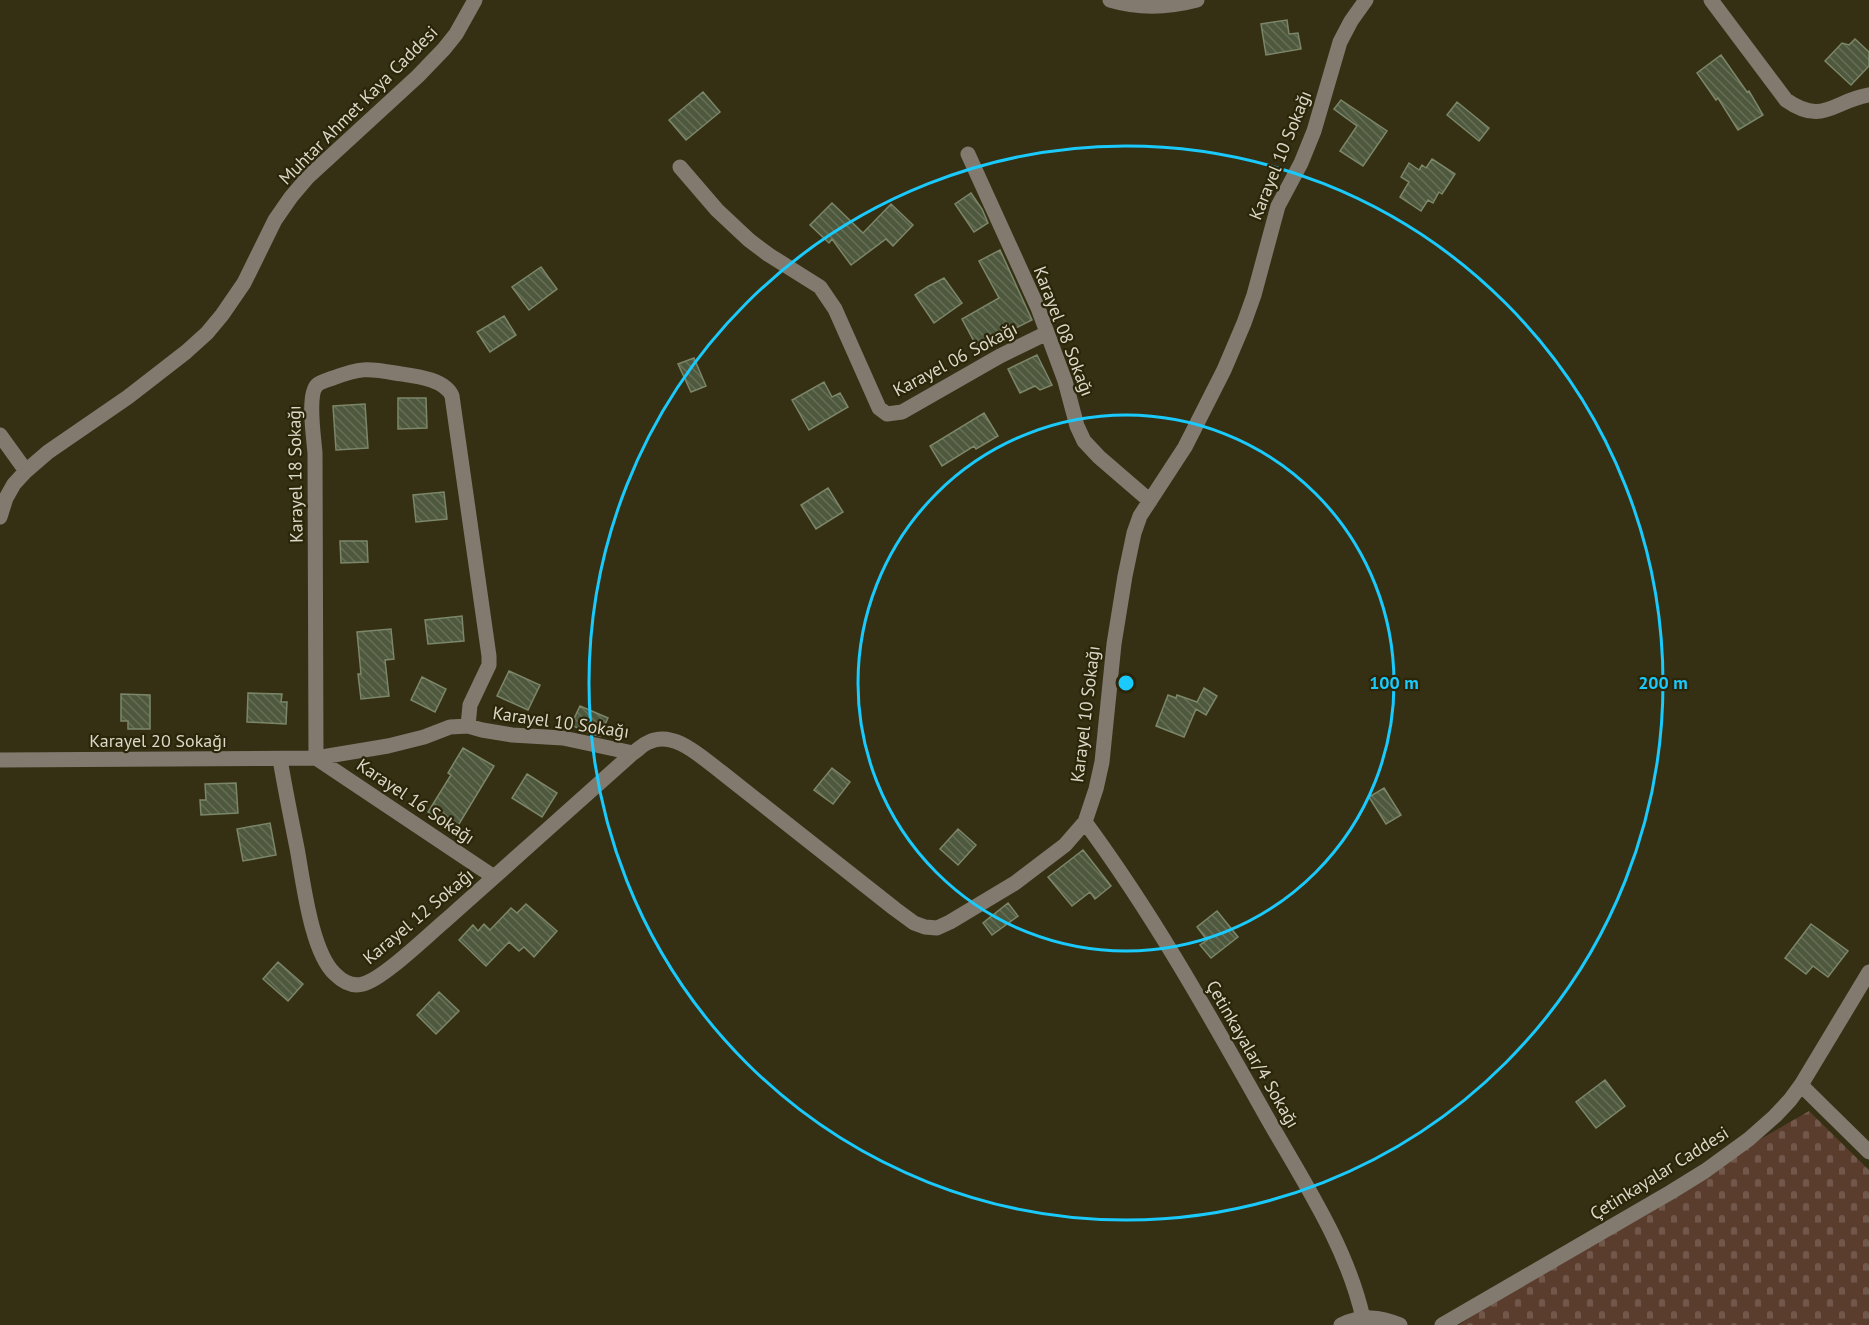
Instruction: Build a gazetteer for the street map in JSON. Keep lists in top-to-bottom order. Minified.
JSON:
{"streets":{"street":["Muhtar Ahmet Kaya Caddesi","Karayel 10 Sokağı","Karayel 08 Sokağı","Karayel 06 Sokağı","Karayel 18 Sokağı","Karayel 20 Sokağı","Karayel 16 Sokağı","Karayel 12 Sokağı","Çetinkayalar/4 Sokağı","Çetinkayalar Caddesi"]},"crossings":[["Karayel 10 Sokağı","Karayel 08 Sokağı"],["Karayel 10 Sokağı","Karayel 18 Sokağı"],["Karayel 10 Sokağı","Karayel 20 Sokağı"],["Karayel 10 Sokağı","Karayel 16 Sokağı"],["Karayel 10 Sokağı","Karayel 12 Sokağı"],["Karayel 10 Sokağı","Çetinkayalar/4 Sokağı"],["Karayel 08 Sokağı","Karayel 06 Sokağı"],["Karayel 18 Sokağı","Karayel 20 Sokağı"],["Karayel 18 Sokağı","Karayel 16 Sokağı"],["Karayel 20 Sokağı","Karayel 16 Sokağı"],["Karayel 20 Sokağı","Karayel 12 Sokağı"],["Karayel 16 Sokağı","Karayel 12 Sokağı"]],"rings":["100 m","200 m"]}
